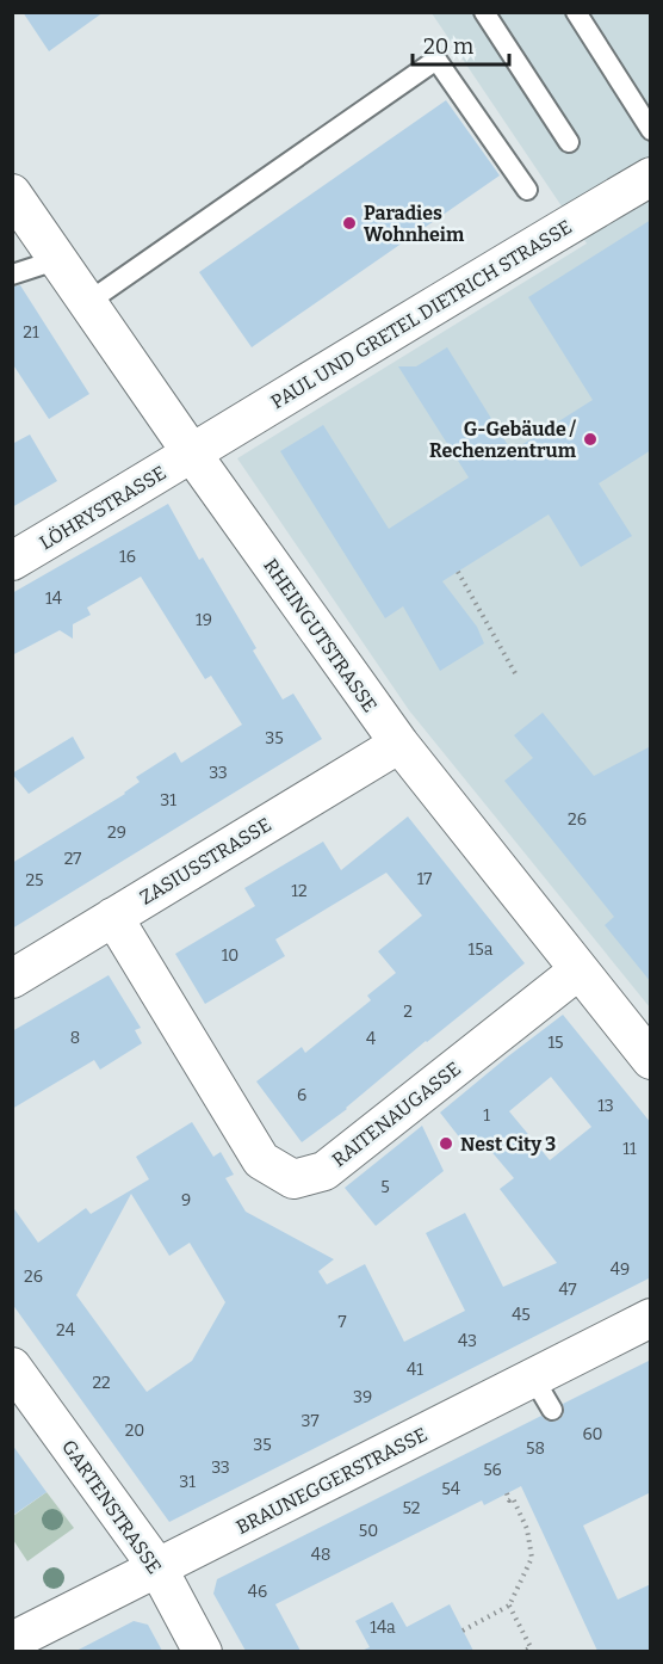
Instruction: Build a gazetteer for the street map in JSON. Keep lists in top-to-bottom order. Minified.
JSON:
{"streets":{"street":["PAUL UND GRETEL DIETRICH STRASSE","LÖHRYSTRASSE","RHEINGUTSTRASSE","ZASIUSSTRASSE","RAITENAUGASSE","BRAUNEGGERSTRASSE","GARTENSTRASSE"]},"crossings":[["PAUL UND GRETEL DIETRICH STRASSE","LÖHRYSTRASSE"],["PAUL UND GRETEL DIETRICH STRASSE","RHEINGUTSTRASSE"],["LÖHRYSTRASSE","RHEINGUTSTRASSE"],["RHEINGUTSTRASSE","ZASIUSSTRASSE"],["RHEINGUTSTRASSE","RAITENAUGASSE"],["ZASIUSSTRASSE","RAITENAUGASSE"],["BRAUNEGGERSTRASSE","GARTENSTRASSE"]],"places":["Paradies Wohnheim","G-Gebäude / Rechenzentrum","Nest City 3"],"house_numbers":["21","16","14","19","35","33","31","26","29","27","17","25","12","15a","10","2","8","4","15","6","13","1","11","5","9","49","26","47","45","7","24","43","41","22","39","37","20","60","35","58","33","56","31","54","52","50","48","46","14a"],"scale_bar":"20 m"}
